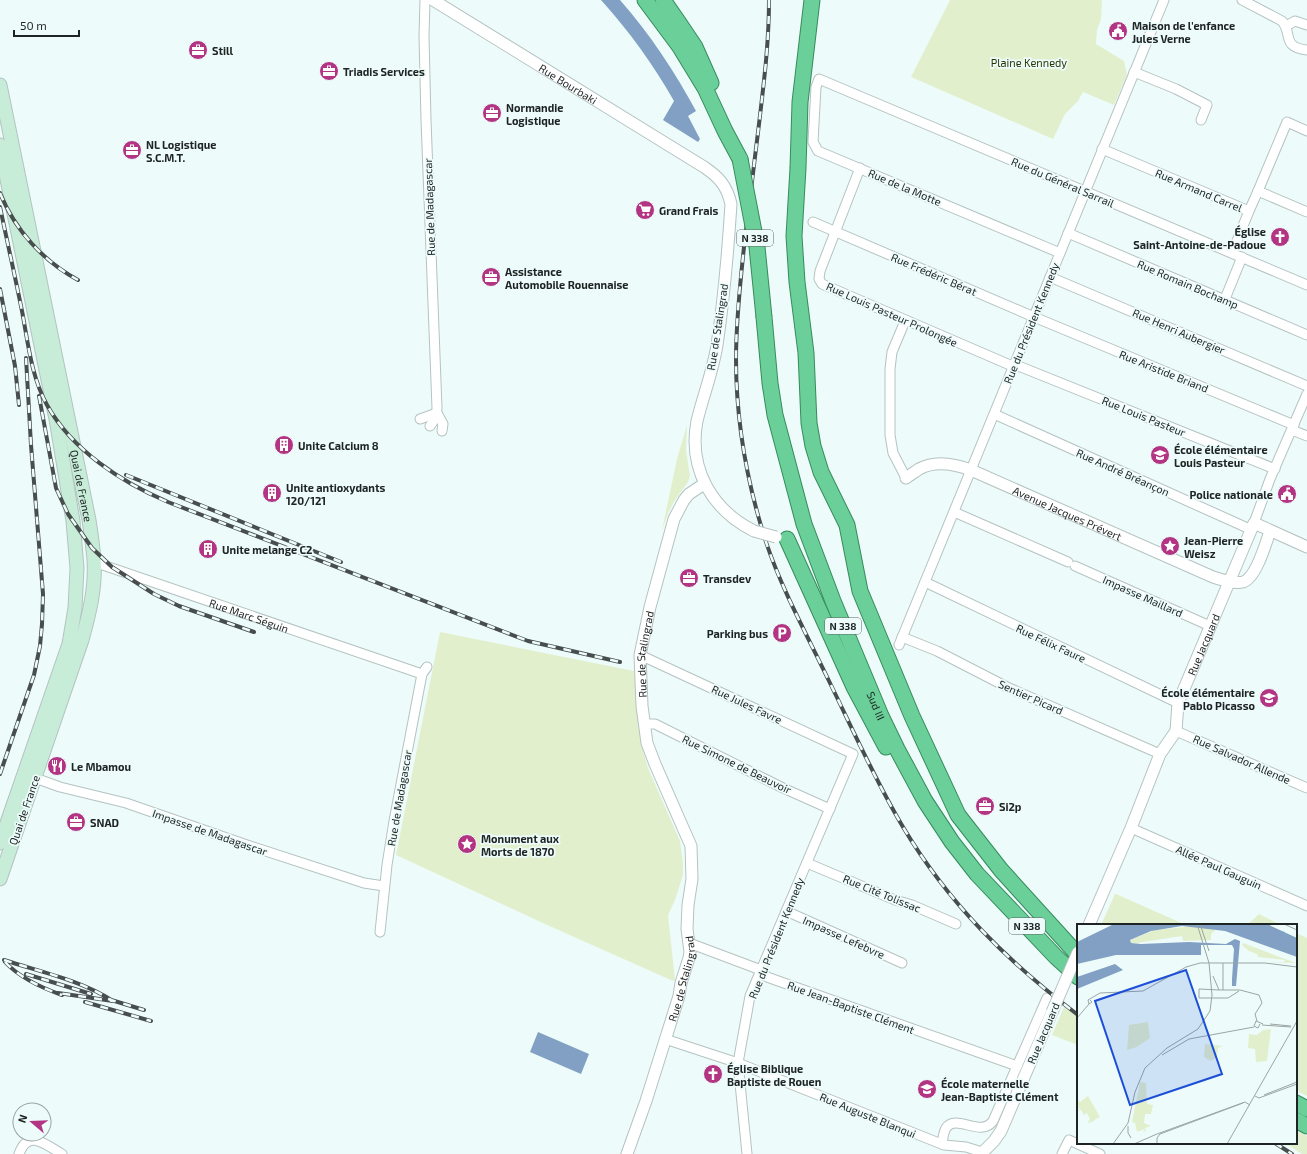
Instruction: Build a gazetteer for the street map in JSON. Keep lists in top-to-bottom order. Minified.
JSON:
{"streets":{"highway":["N 338","Sud III"],"main road":["Quai de France"],"street":["Rue Bourbaki","Rue du Général Sarrail","Rue de la Motte","Rue Armand Carrel","Rue de Madagascar","Rue Frédéric Bérat","Rue Romain Bochamp","Rue Louis Pasteur Prolongée","Rue du Président Kennedy","Rue de Stalingrad","Rue Henri Aubergier","Rue Aristide Briand","Rue Louis Pasteur","Rue André Bréançon","Avenue Jacques Prévert","Impasse Maillard","Rue Marc Séguin","Rue Félix Faure","Rue Jacquard","Sentier Picard","Rue Jules Favre","Rue Salvador Allende","Rue Simone de Beauvoir","Impasse de Madagascar","Allée Paul Gauguin","Rue Cité Tolissac","Impasse Lefebvre","Rue Jean-Baptiste Clément","Rue Auguste Blanqui"]},"crossings":[["Rue Bourbaki","Rue de Stalingrad"],["Rue du Général Sarrail","Rue de la Motte"],["Rue du Général Sarrail","Rue du Président Kennedy"],["Rue de la Motte","Rue du Président Kennedy"],["Rue Armand Carrel","Rue du Président Kennedy"],["Rue de Madagascar","Rue Marc Séguin"],["Rue de Madagascar","Impasse de Madagascar"],["N 338","Sud III"],["Rue Frédéric Bérat","Rue Louis Pasteur Prolongée"],["Rue Frédéric Bérat","Rue du Président Kennedy"],["Rue Frédéric Bérat","Rue Aristide Briand"],["Rue Romain Bochamp","Rue du Président Kennedy"],["Rue Louis Pasteur Prolongée","Rue du Président Kennedy"],["Rue Louis Pasteur Prolongée","Rue Louis Pasteur"],["Rue du Président Kennedy","Rue Henri Aubergier"],["Rue du Président Kennedy","Rue Aristide Briand"],["Rue du Président Kennedy","Rue Louis Pasteur"],["Rue du Président Kennedy","Rue André Bréançon"],["Rue du Président Kennedy","Avenue Jacques Prévert"],["Rue du Président Kennedy","Impasse Maillard"],["Rue du Président Kennedy","Rue Félix Faure"],["Rue du Président Kennedy","Sentier Picard"],["Rue du Président Kennedy","Rue Jules Favre"],["Rue du Président Kennedy","Rue Simone de Beauvoir"],["Rue du Président Kennedy","Rue Cité Tolissac"],["Rue du Président Kennedy","Impasse Lefebvre"],["Rue du Président Kennedy","Rue Jean-Baptiste Clément"],["Rue du Président Kennedy","Rue Auguste Blanqui"],["Rue de Stalingrad","Rue Jules Favre"],["Rue de Stalingrad","Rue Simone de Beauvoir"],["Rue de Stalingrad","Rue Jean-Baptiste Clément"],["Rue de Stalingrad","Rue Auguste Blanqui"],["Quai de France","Rue Marc Séguin"],["Quai de France","Impasse de Madagascar"],["Avenue Jacques Prévert","Rue Jacquard"],["Impasse Maillard","Rue Jacquard"],["Rue Félix Faure","Rue Jacquard"],["Rue Jacquard","Rue Salvador Allende"],["Rue Jacquard","Rue Auguste Blanqui"]],"parks":["Plaine Kennedy"],"places":{"public building":["Maison de l'enfance Jules Verne","Police nationale"],"office":["Still","Triadis Services","Normandie Logistique","NL Logistique S.C.M.T.","Assistance Automobile Rouennaise","Transdev","Si2p","SNAD"],"supermarket":["Grand Frais"],"church":["Église Saint-Antoine-de-Padoue","Église Biblique Baptiste de Rouen"],"building":["Unite Calcium 8","Unite antioxydants 120/121","Unite melange C2"],"school or university":["École élémentaire Louis Pasteur","École élémentaire Pablo Picasso","École maternelle Jean-Baptiste Clément"],"place":["Jean-Pierre Weisz","Monument aux Morts de 1870"],"parking":["Parking bus"],"restaurant":["Le Mbamou"]},"scale_bar":"50 m","north":"left"}
